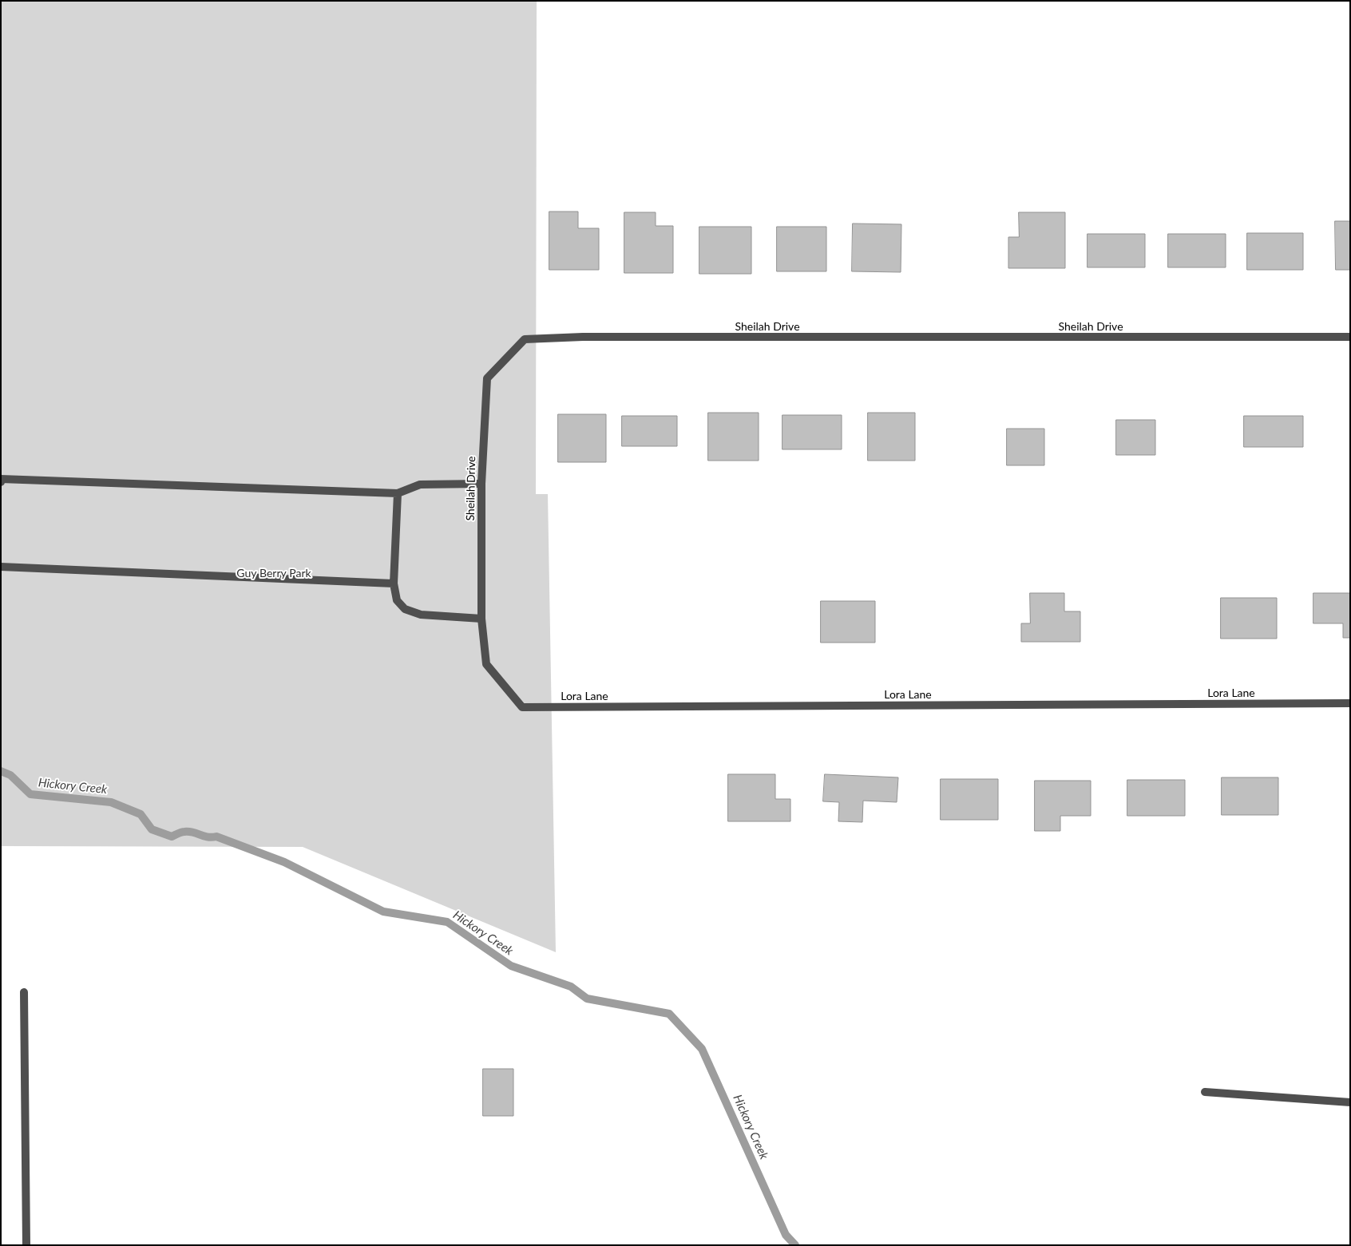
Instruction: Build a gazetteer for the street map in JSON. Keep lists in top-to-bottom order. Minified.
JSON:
{"streets":{"street":["Sheilah Drive","Lora Lane"]},"crossings":[["Sheilah Drive","Lora Lane"]],"water":["Hickory Creek"],"parks":["Guy Berry Park"]}
